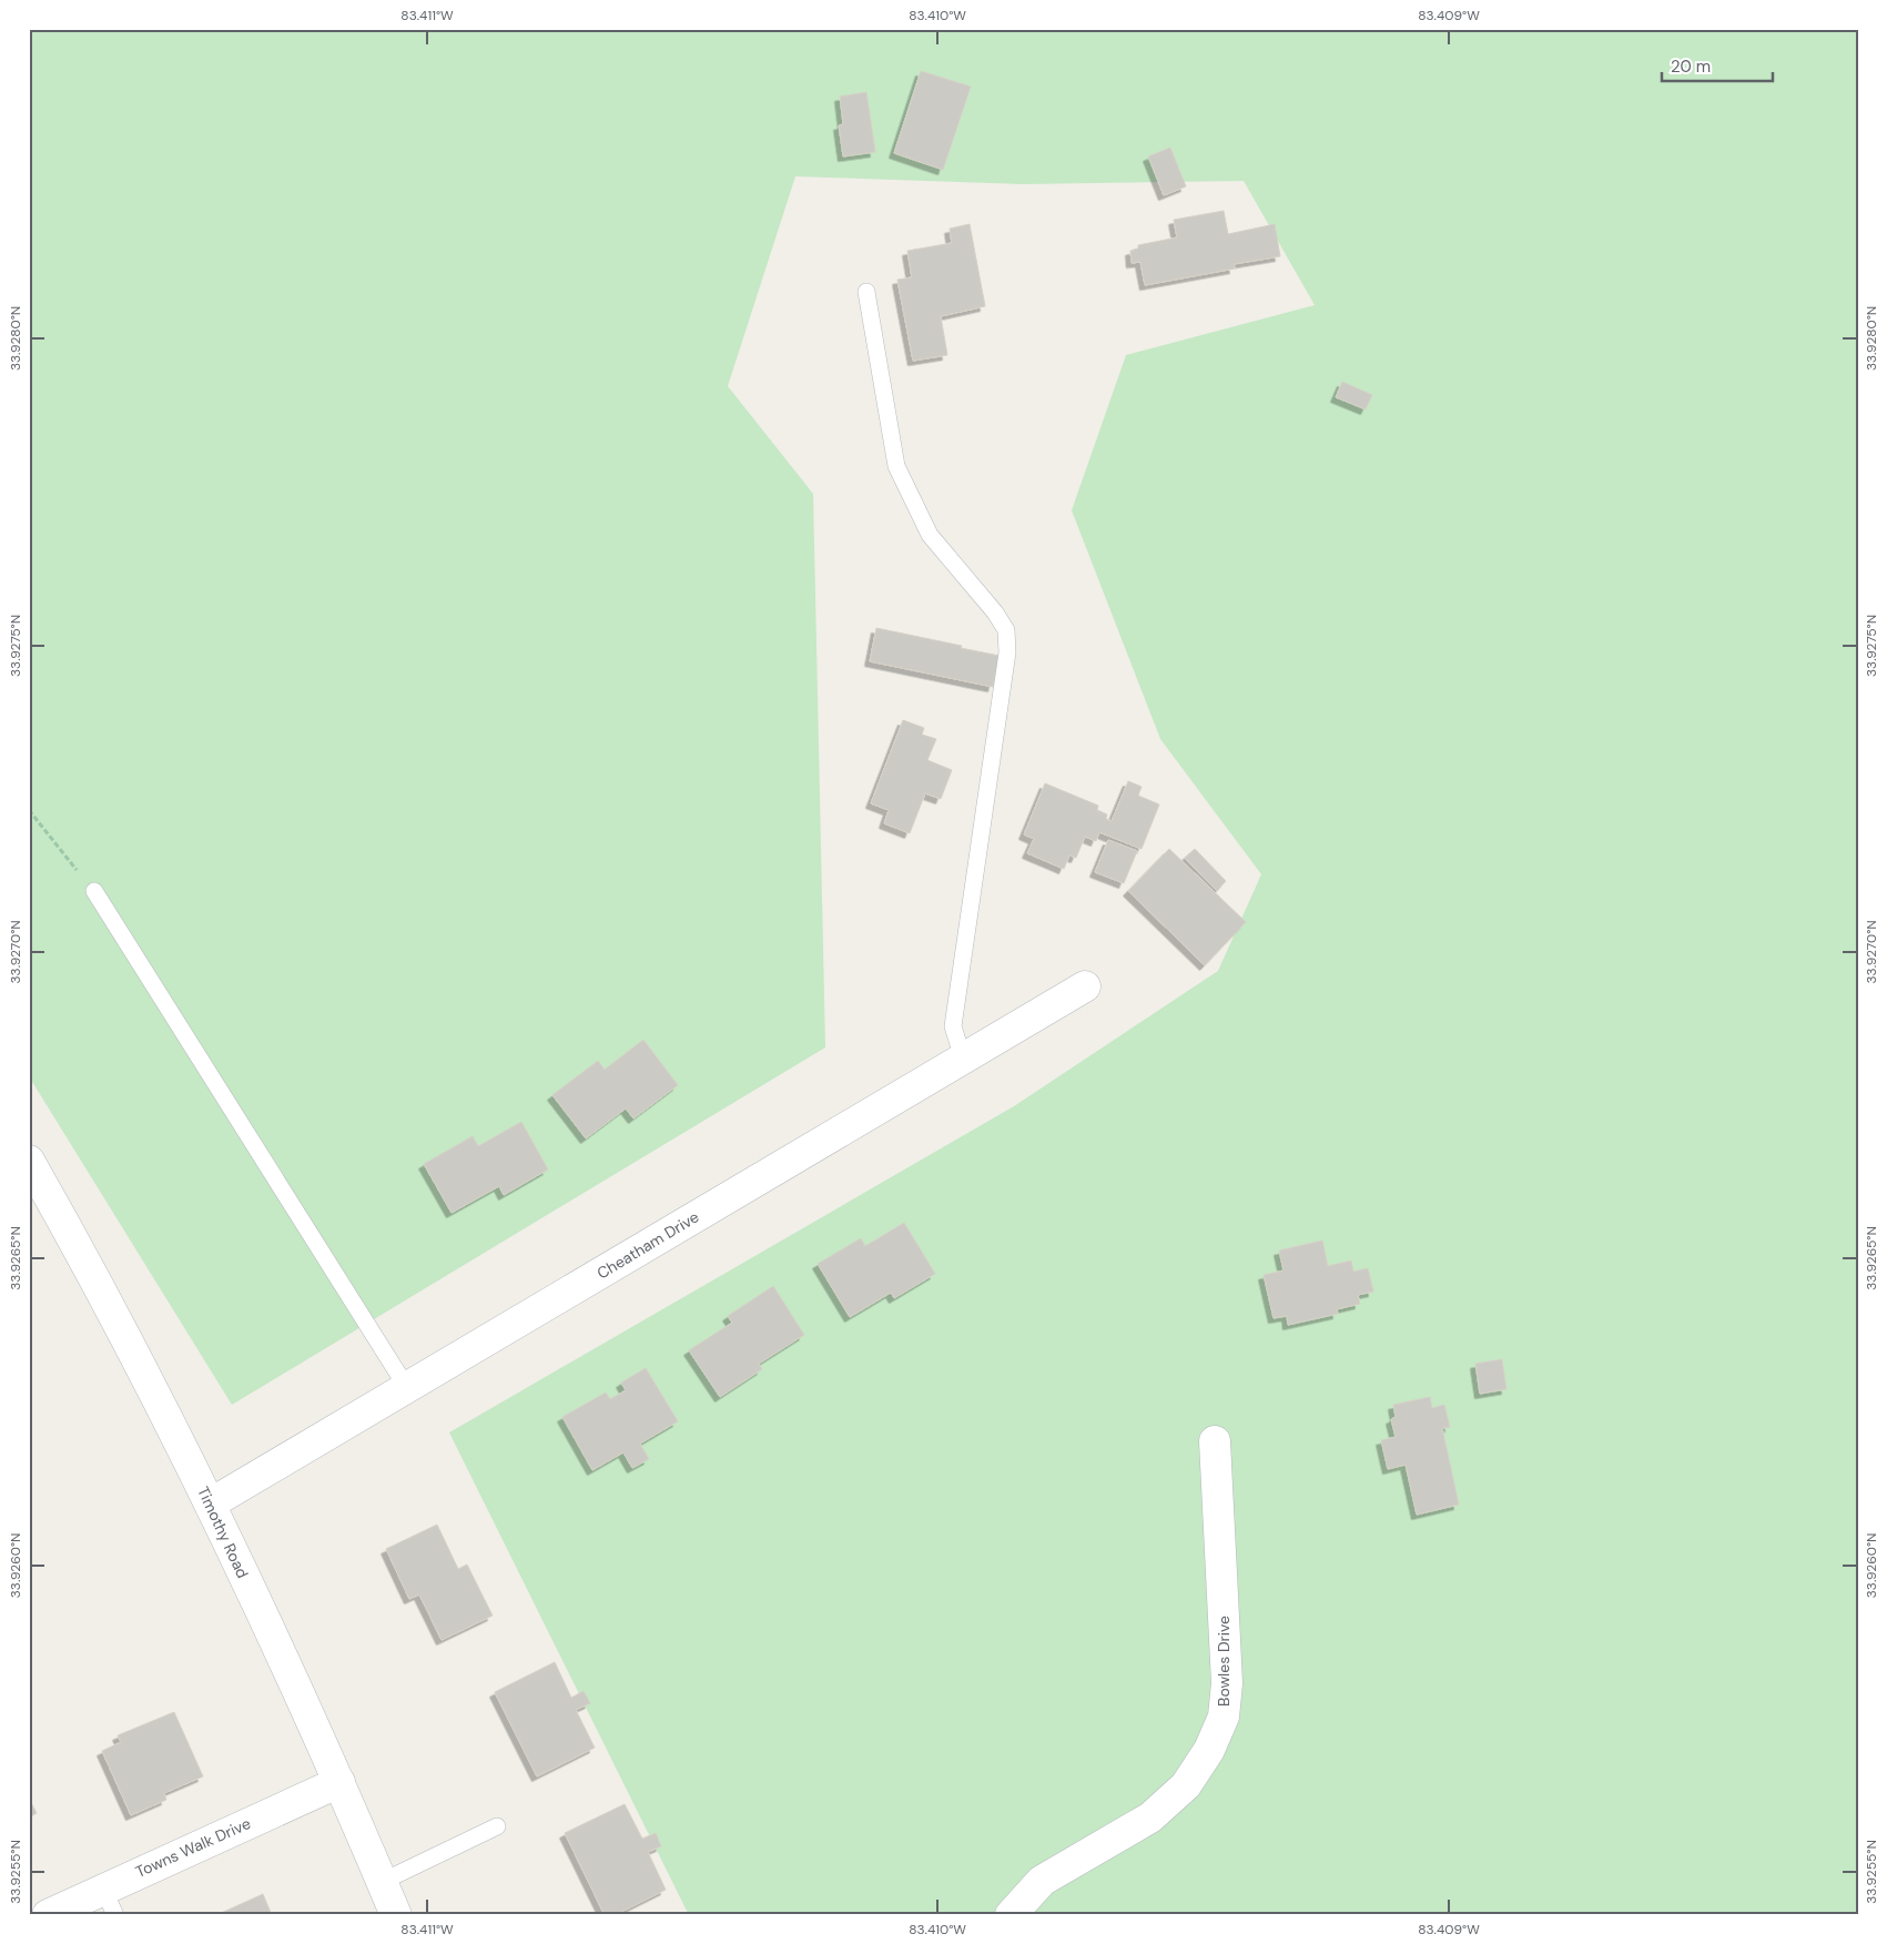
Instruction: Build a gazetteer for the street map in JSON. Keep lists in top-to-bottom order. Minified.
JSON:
{"streets":{"street":["Cheatham Drive","Timothy Road","Bowles Drive","Towns Walk Drive"]},"crossings":[["Cheatham Drive","Timothy Road"],["Timothy Road","Towns Walk Drive"]],"scale_bar":"20 m","coordinates":["83.411°W","83.410°W","83.409°W","33.9280°N","33.9275°N","33.9270°N","33.9265°N","33.9260°N","33.9255°N"]}
